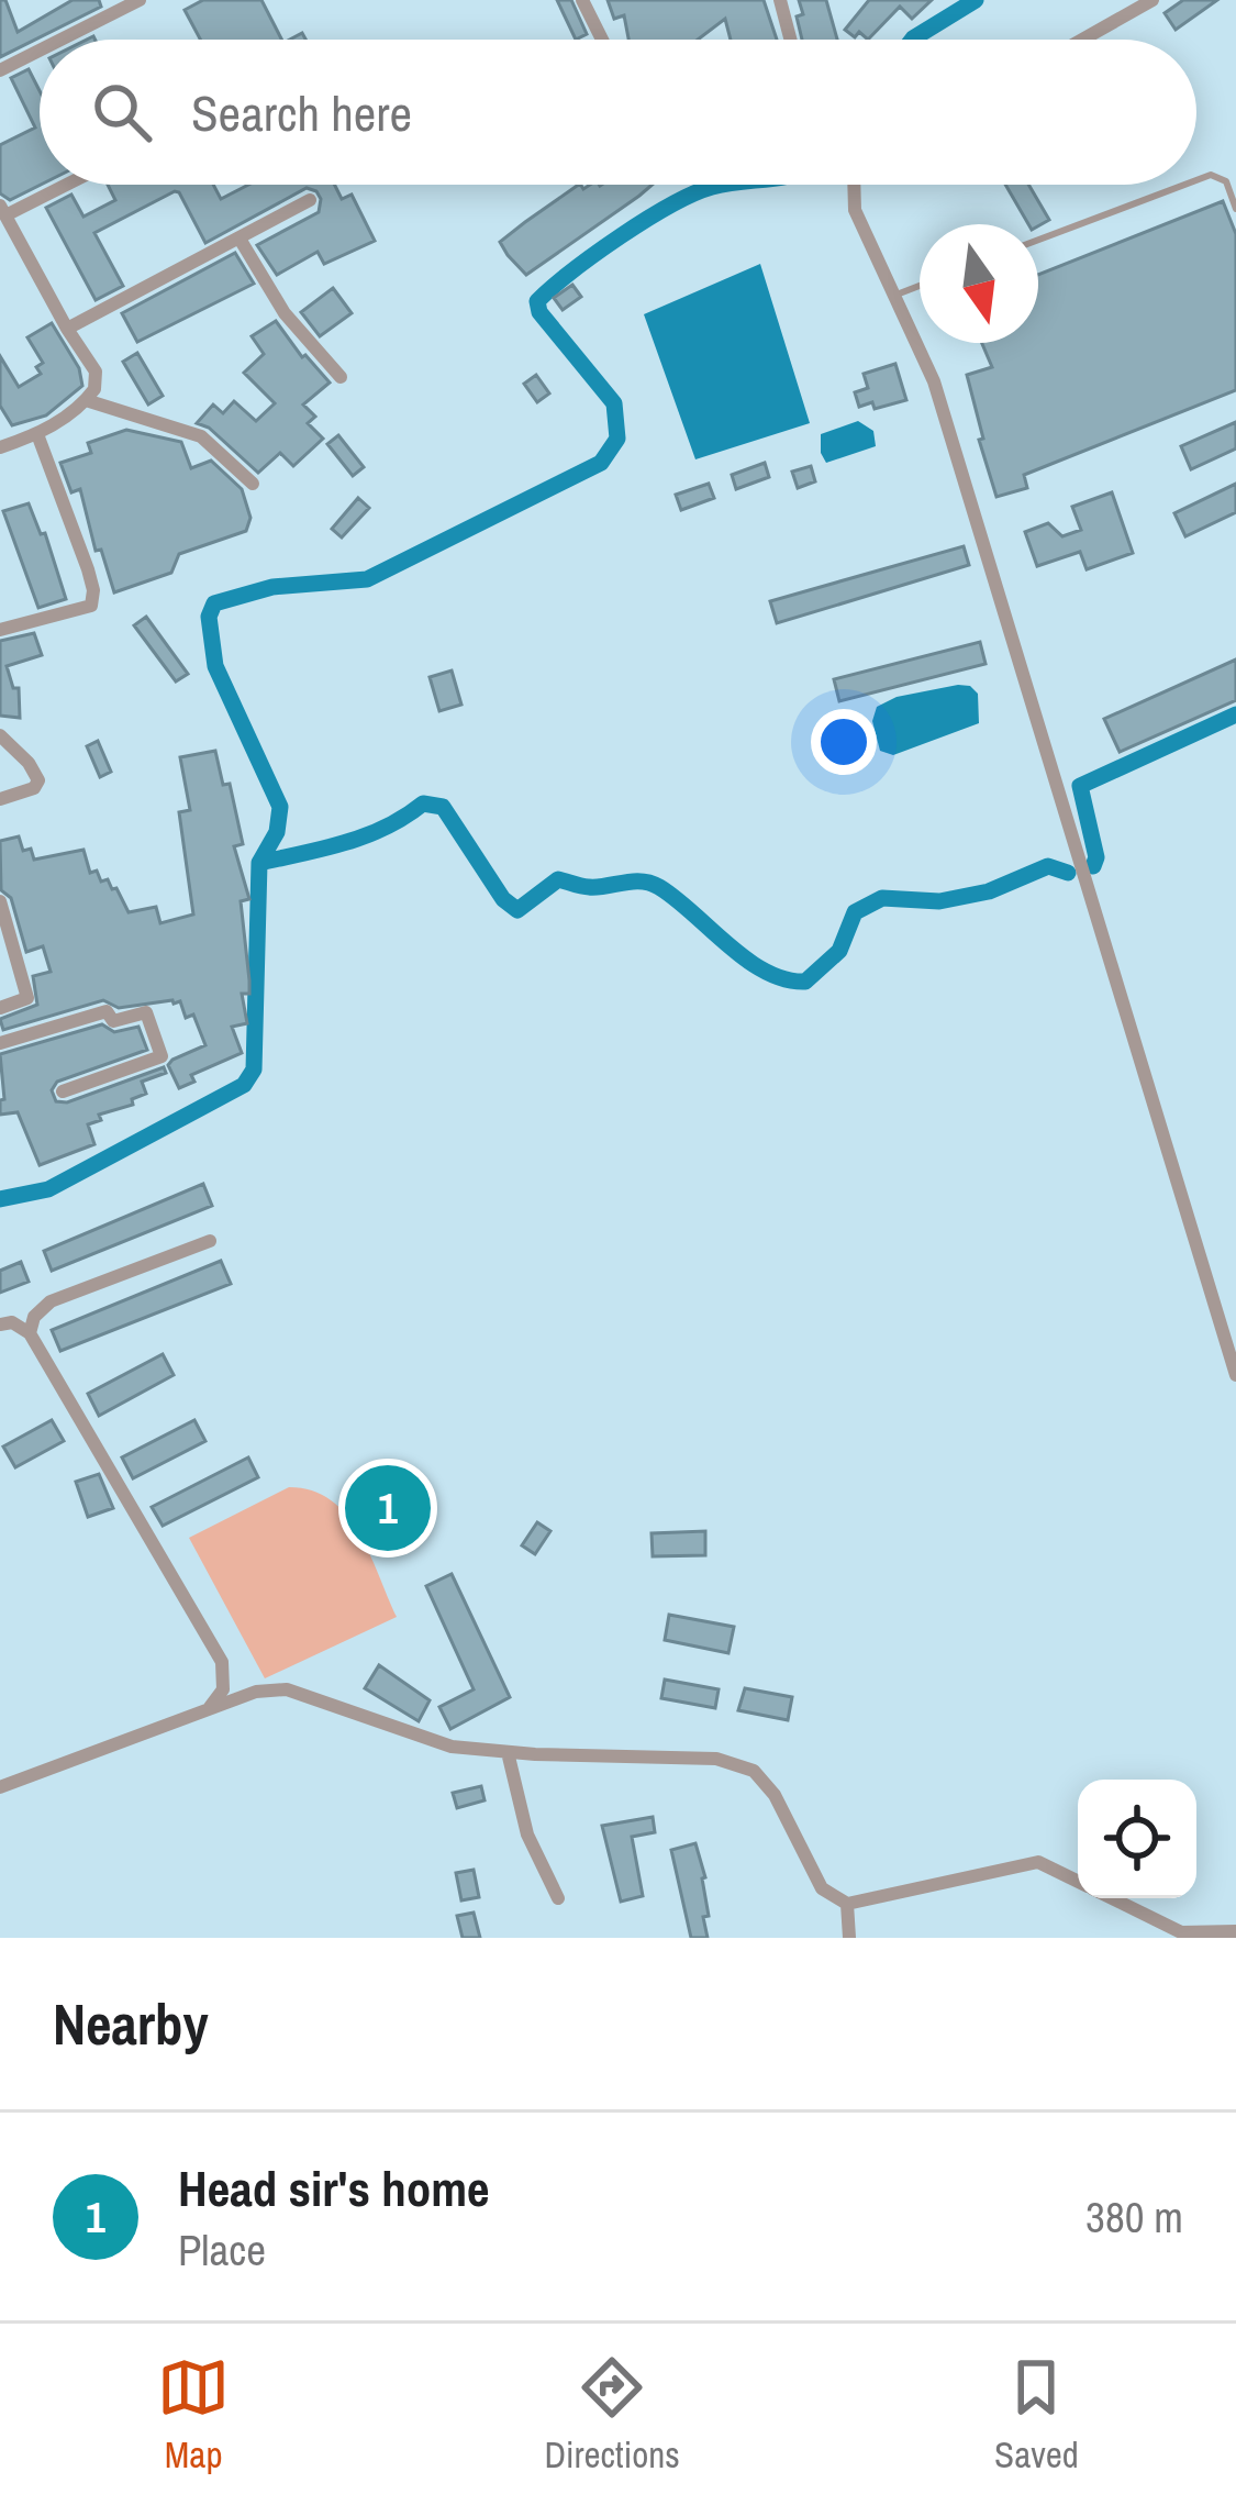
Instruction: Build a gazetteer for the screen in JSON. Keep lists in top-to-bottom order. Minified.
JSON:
{"north":"bottom","page":{"search":"Search here","pins":"1","heading":"Nearby","list":[{"mark":"1","name":"Head sir's home","note":"Place","value":"380 m"}],"nav":["Map","Directions","Saved"]}}
